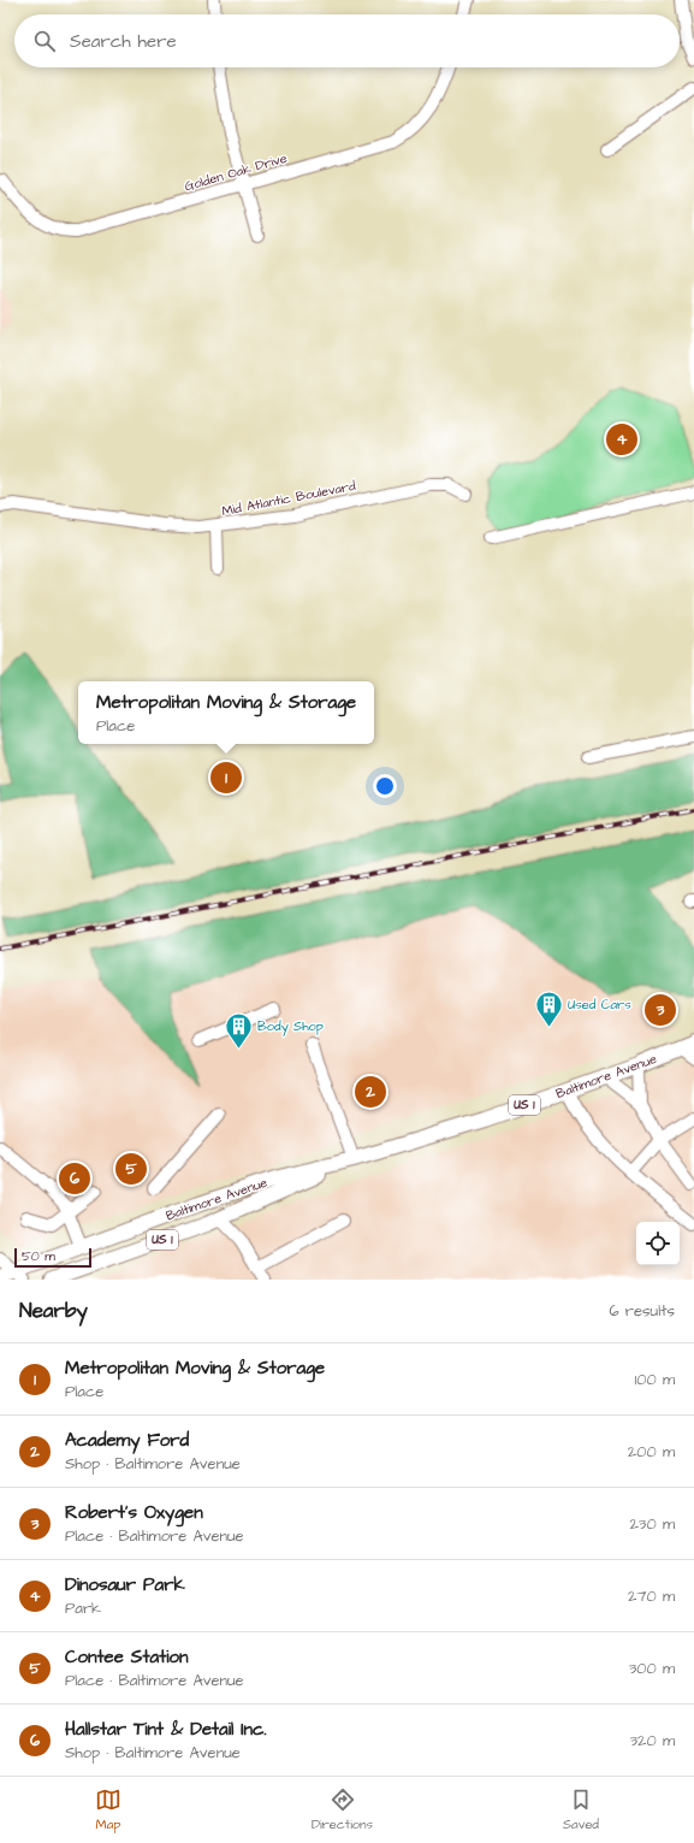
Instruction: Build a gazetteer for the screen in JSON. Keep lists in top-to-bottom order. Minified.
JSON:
{"streets":{"main road":["Baltimore Avenue","US 1"],"street":["Golden Oak Drive","Mid Atlantic Boulevard"]},"places":{"building":["Used Cars","Body Shop"]},"scale_bar":"50 m","page":{"search":"Search here","pins":["4","1","3","2","5","6"],"popup":["Metropolitan Moving & Storage","Place"],"scale":"50 m","heading":["Nearby","6 results"],"list":[{"mark":"1","name":"Metropolitan Moving & Storage","note":"Place","value":"100 m"},{"mark":"2","name":"Academy Ford","note":"Shop · Baltimore Avenue","value":"200 m"},{"mark":"3","name":"Robert's Oxygen","note":"Place · Baltimore Avenue","value":"230 m"},{"mark":"4","name":"Dinosaur Park","note":"Park","value":"270 m"},{"mark":"5","name":"Contee Station","note":"Place · Baltimore Avenue","value":"300 m"},{"mark":"6","name":"Hallstar Tint & Detail Inc.","note":"Shop · Baltimore Avenue","value":"320 m"}],"nav":["Map","Directions","Saved"]}}
